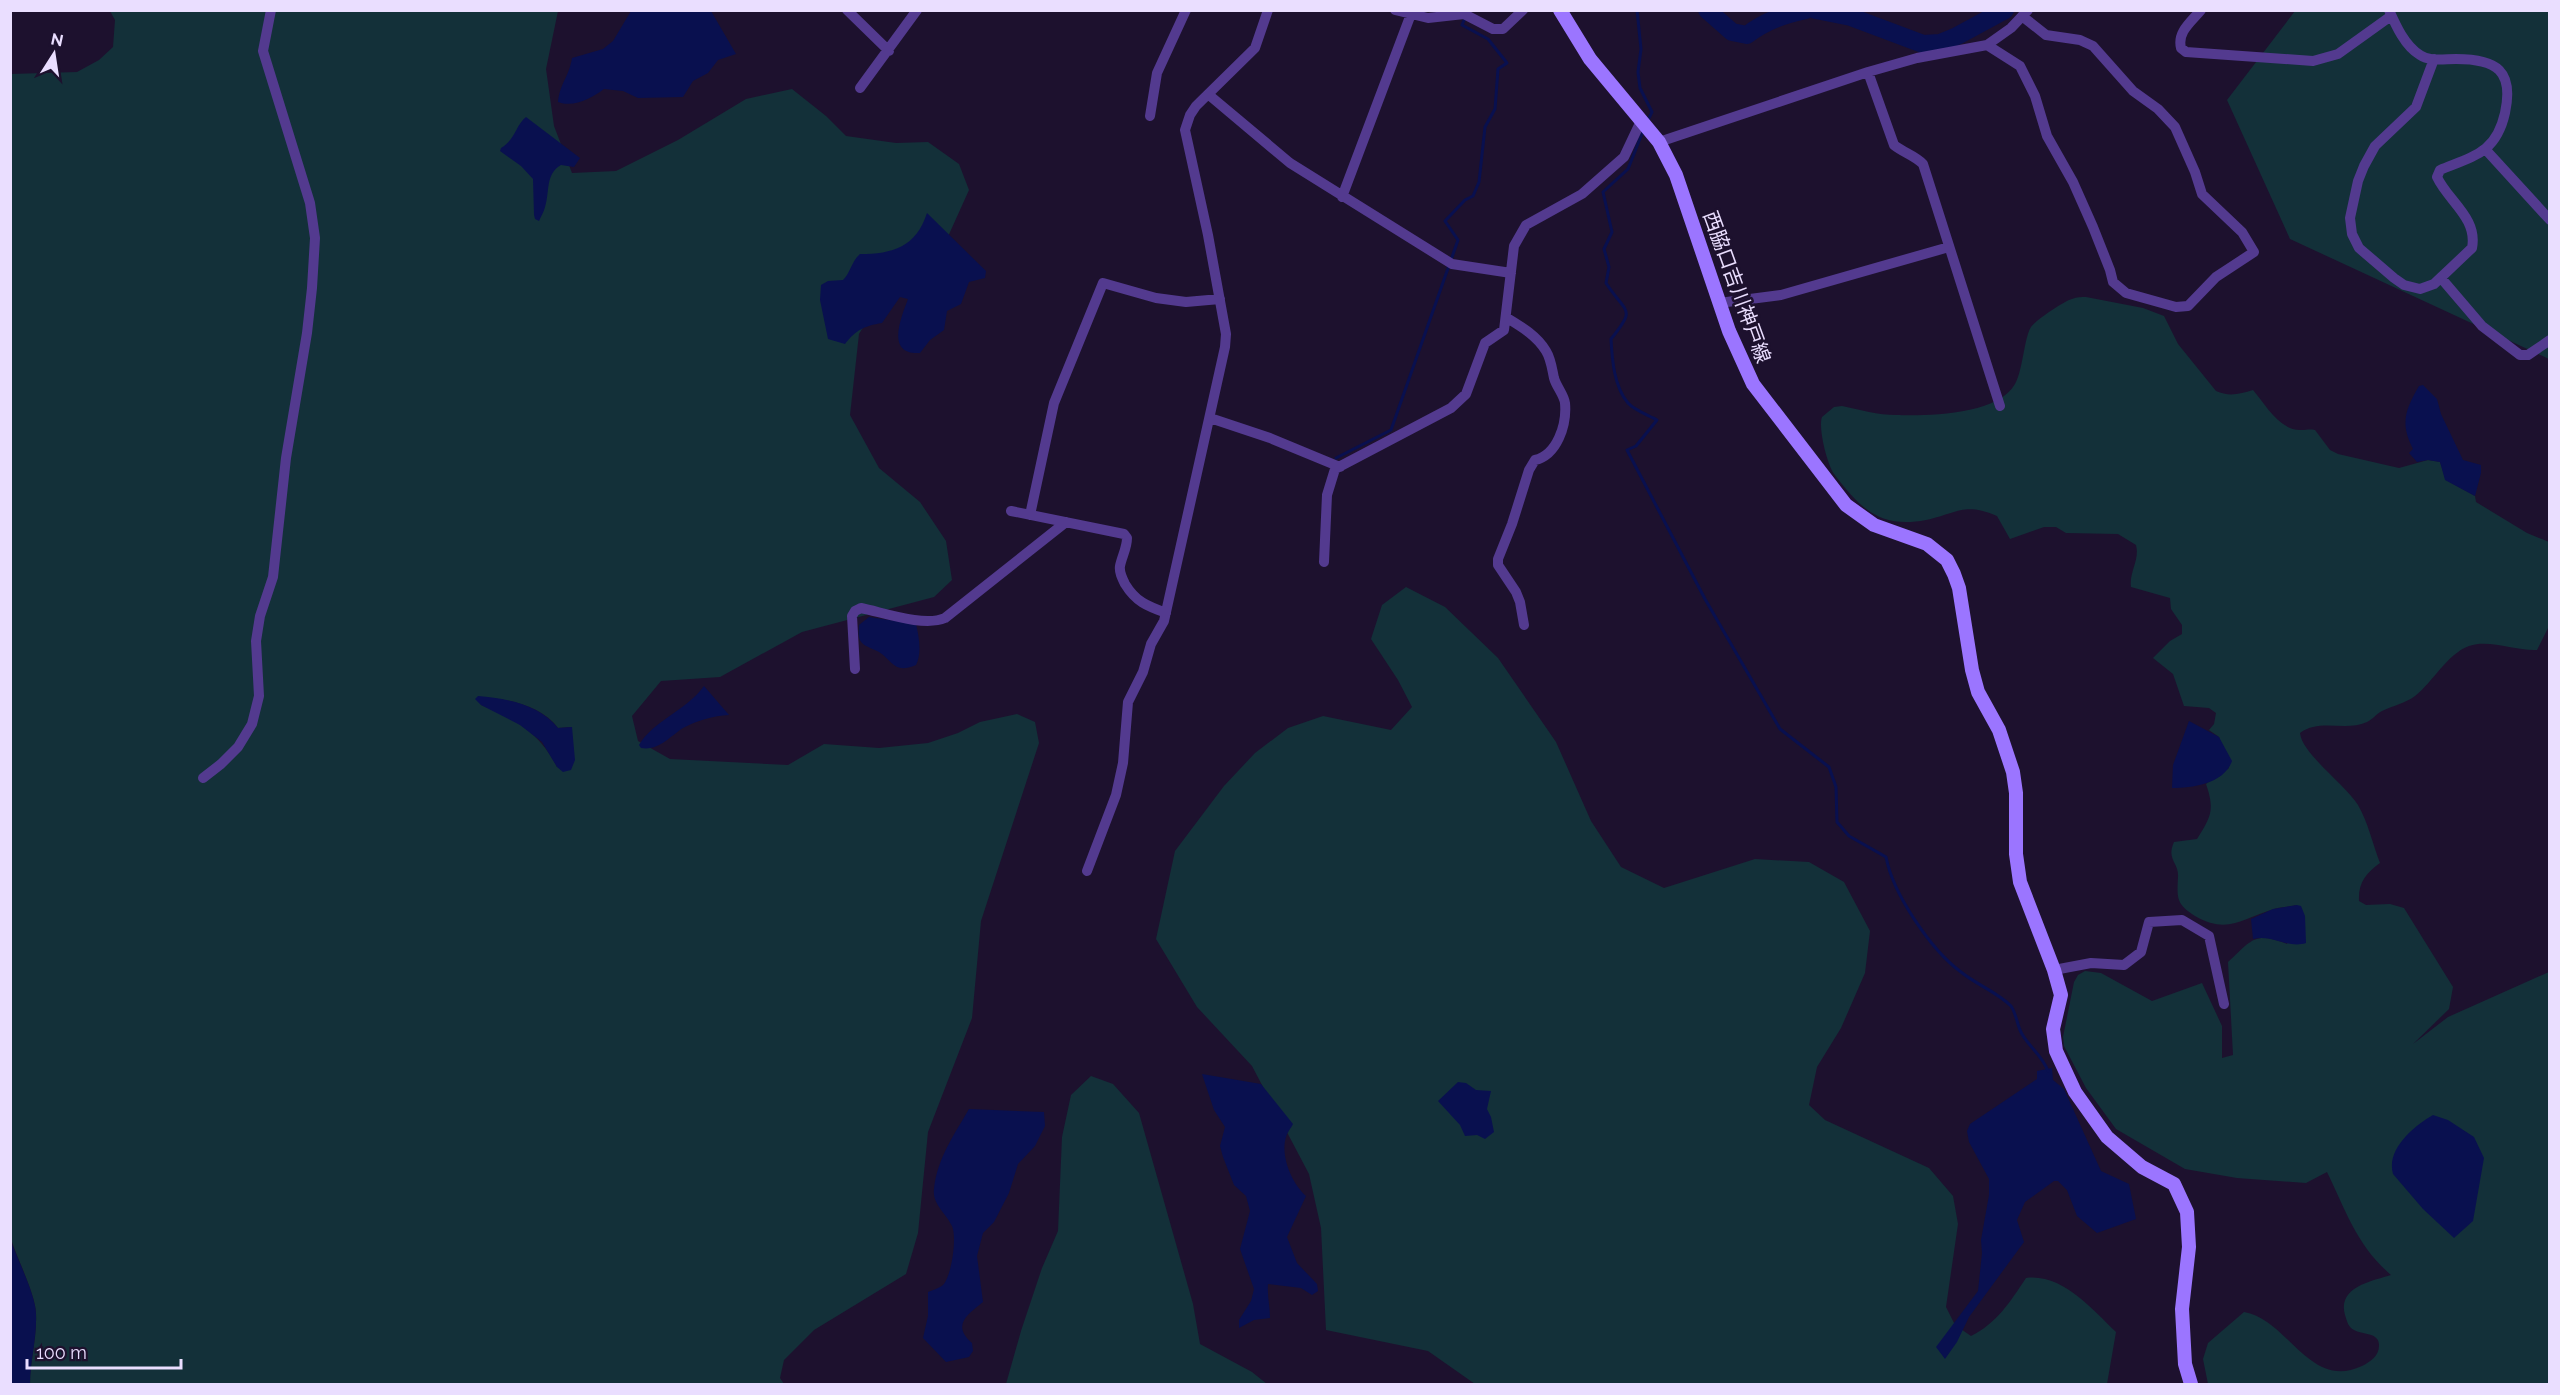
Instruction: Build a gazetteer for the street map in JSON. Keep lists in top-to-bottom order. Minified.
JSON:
{"streets":{"main road":["西脇口吉川神戸線"]},"scale_bar":"100 m","north":"top"}
